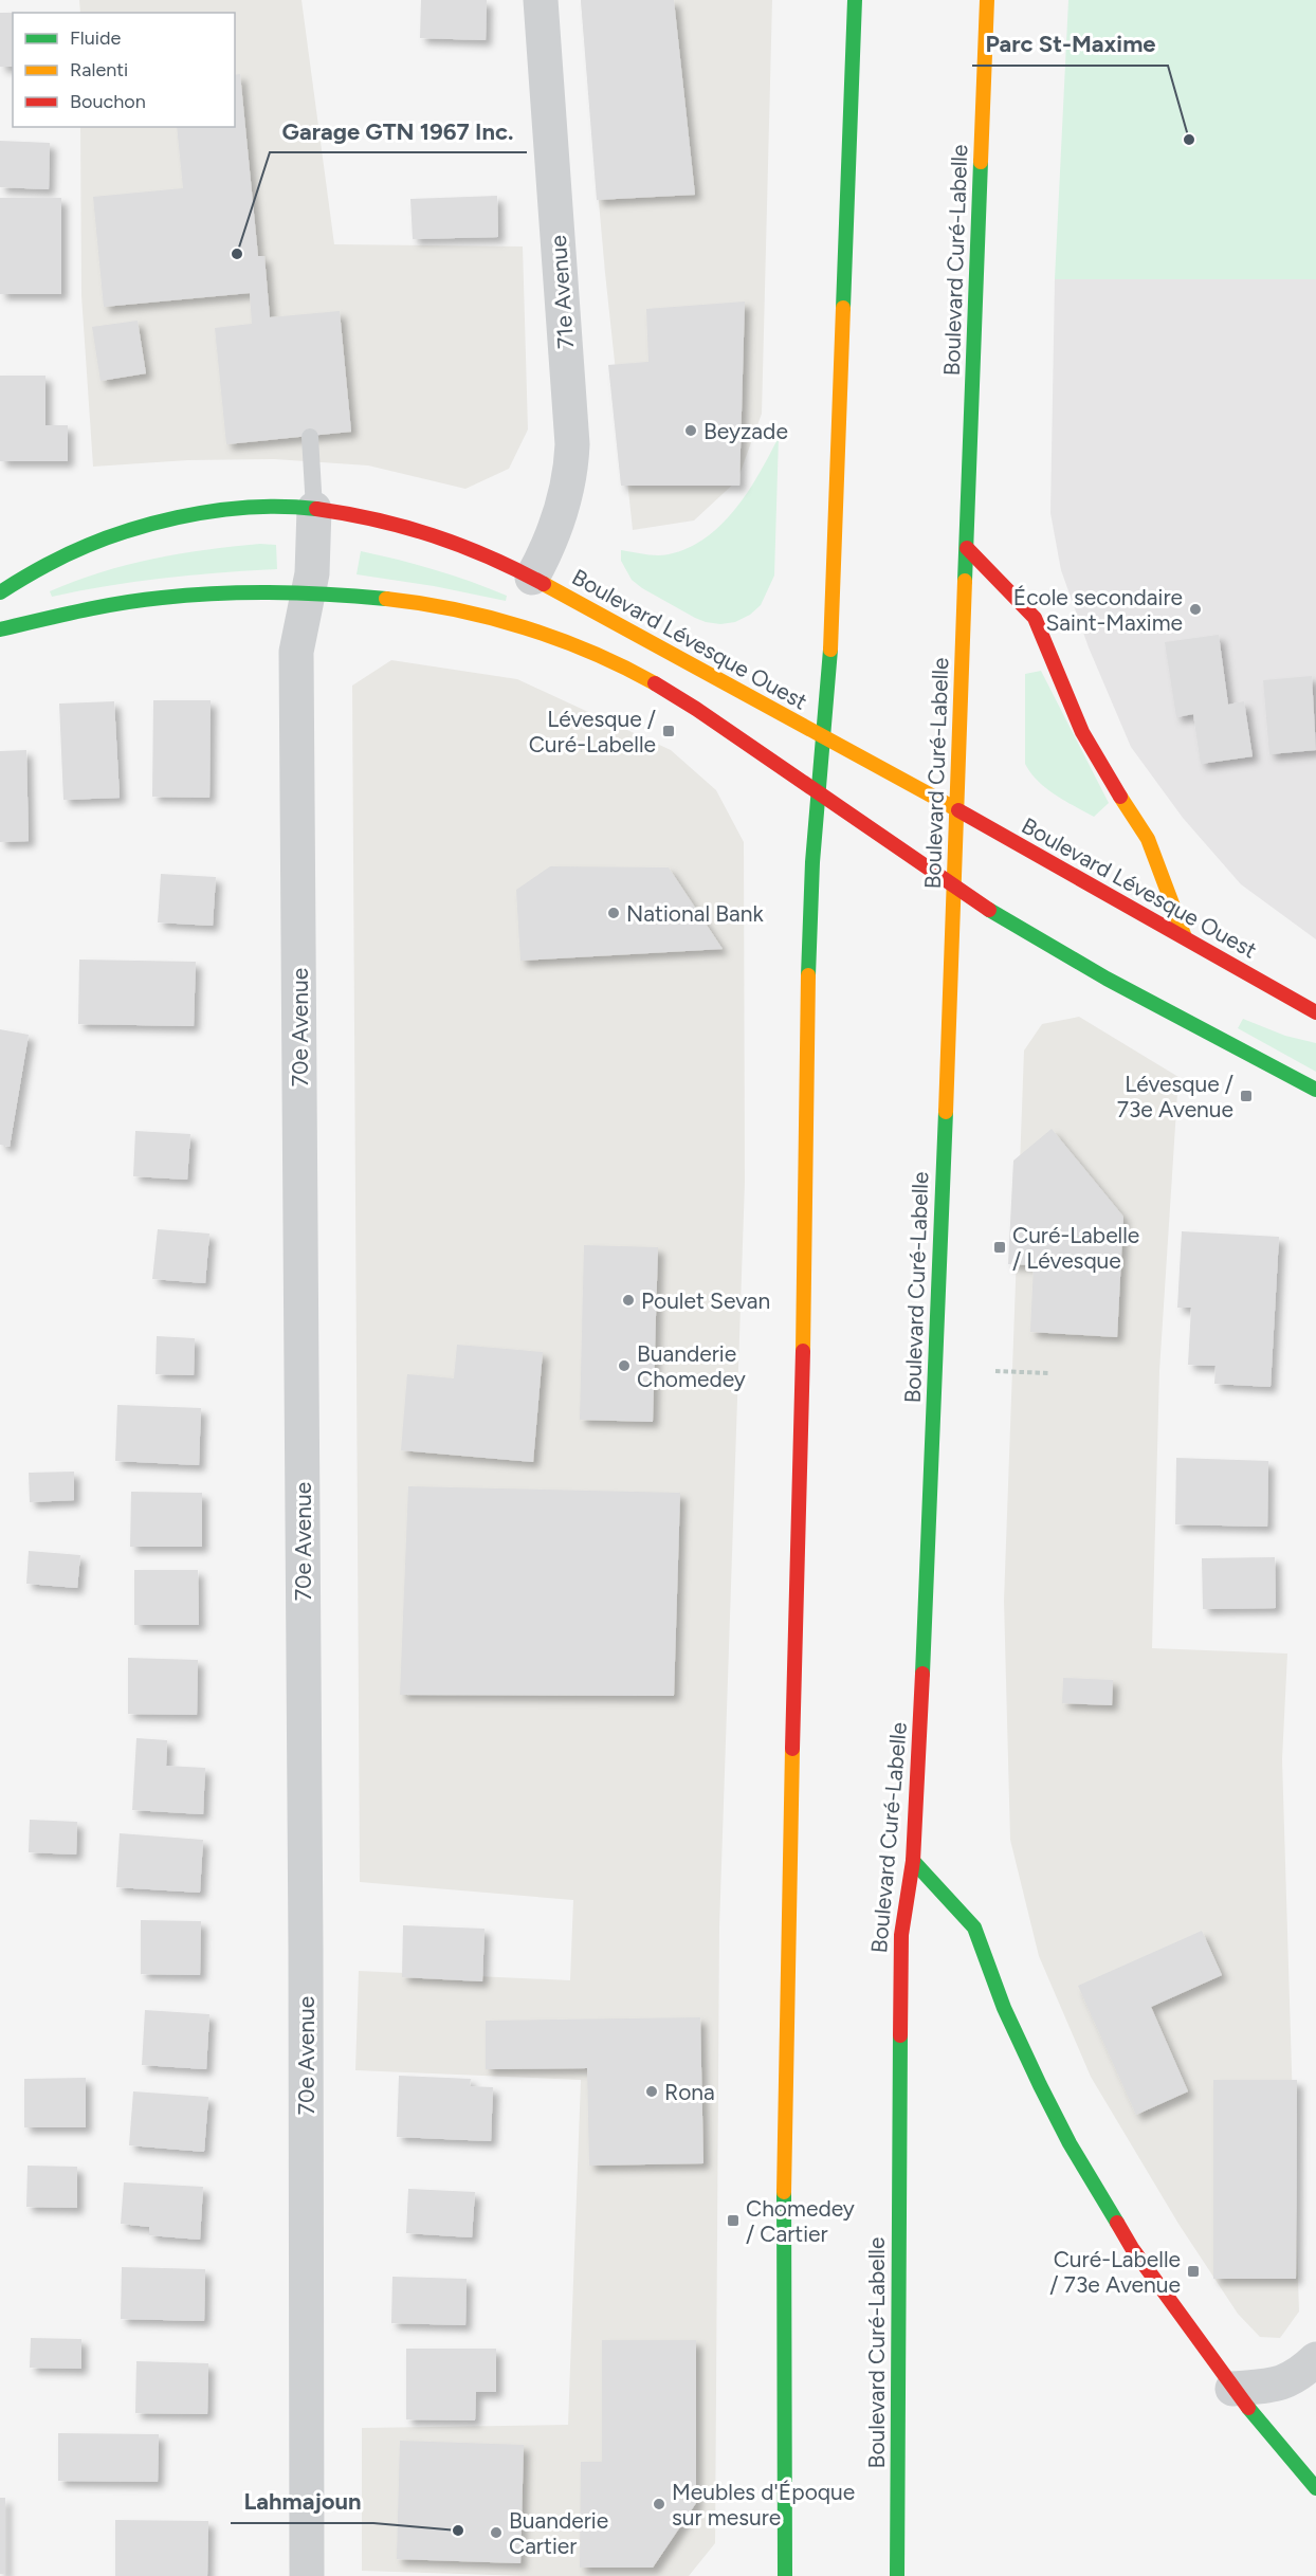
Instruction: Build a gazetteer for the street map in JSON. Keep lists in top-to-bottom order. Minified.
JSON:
{"streets":{"main road":["Boulevard Curé-Labelle","Boulevard Lévesque Ouest"],"street":["71e Avenue","70e Avenue"]},"crossings":[["Boulevard Curé-Labelle","Boulevard Lévesque Ouest"],["71e Avenue","Boulevard Lévesque Ouest"],["Boulevard Lévesque Ouest","70e Avenue"]],"places":{"other":["Parc St-Maxime","Garage GTN 1967 Inc.","Beyzade","École secondaire Saint-Maxime","National Bank","Poulet Sevan","Buanderie Chomedey","Rona","Meubles d'Époque sur mesure","Lahmajoun","Buanderie Cartier"],"transit":["Lévesque / Curé-Labelle","Lévesque / 73e Avenue","Curé-Labelle / Lévesque","Chomedey / Cartier","Curé-Labelle / 73e Avenue"]},"legend":["Fluide","Ralenti","Bouchon"]}
